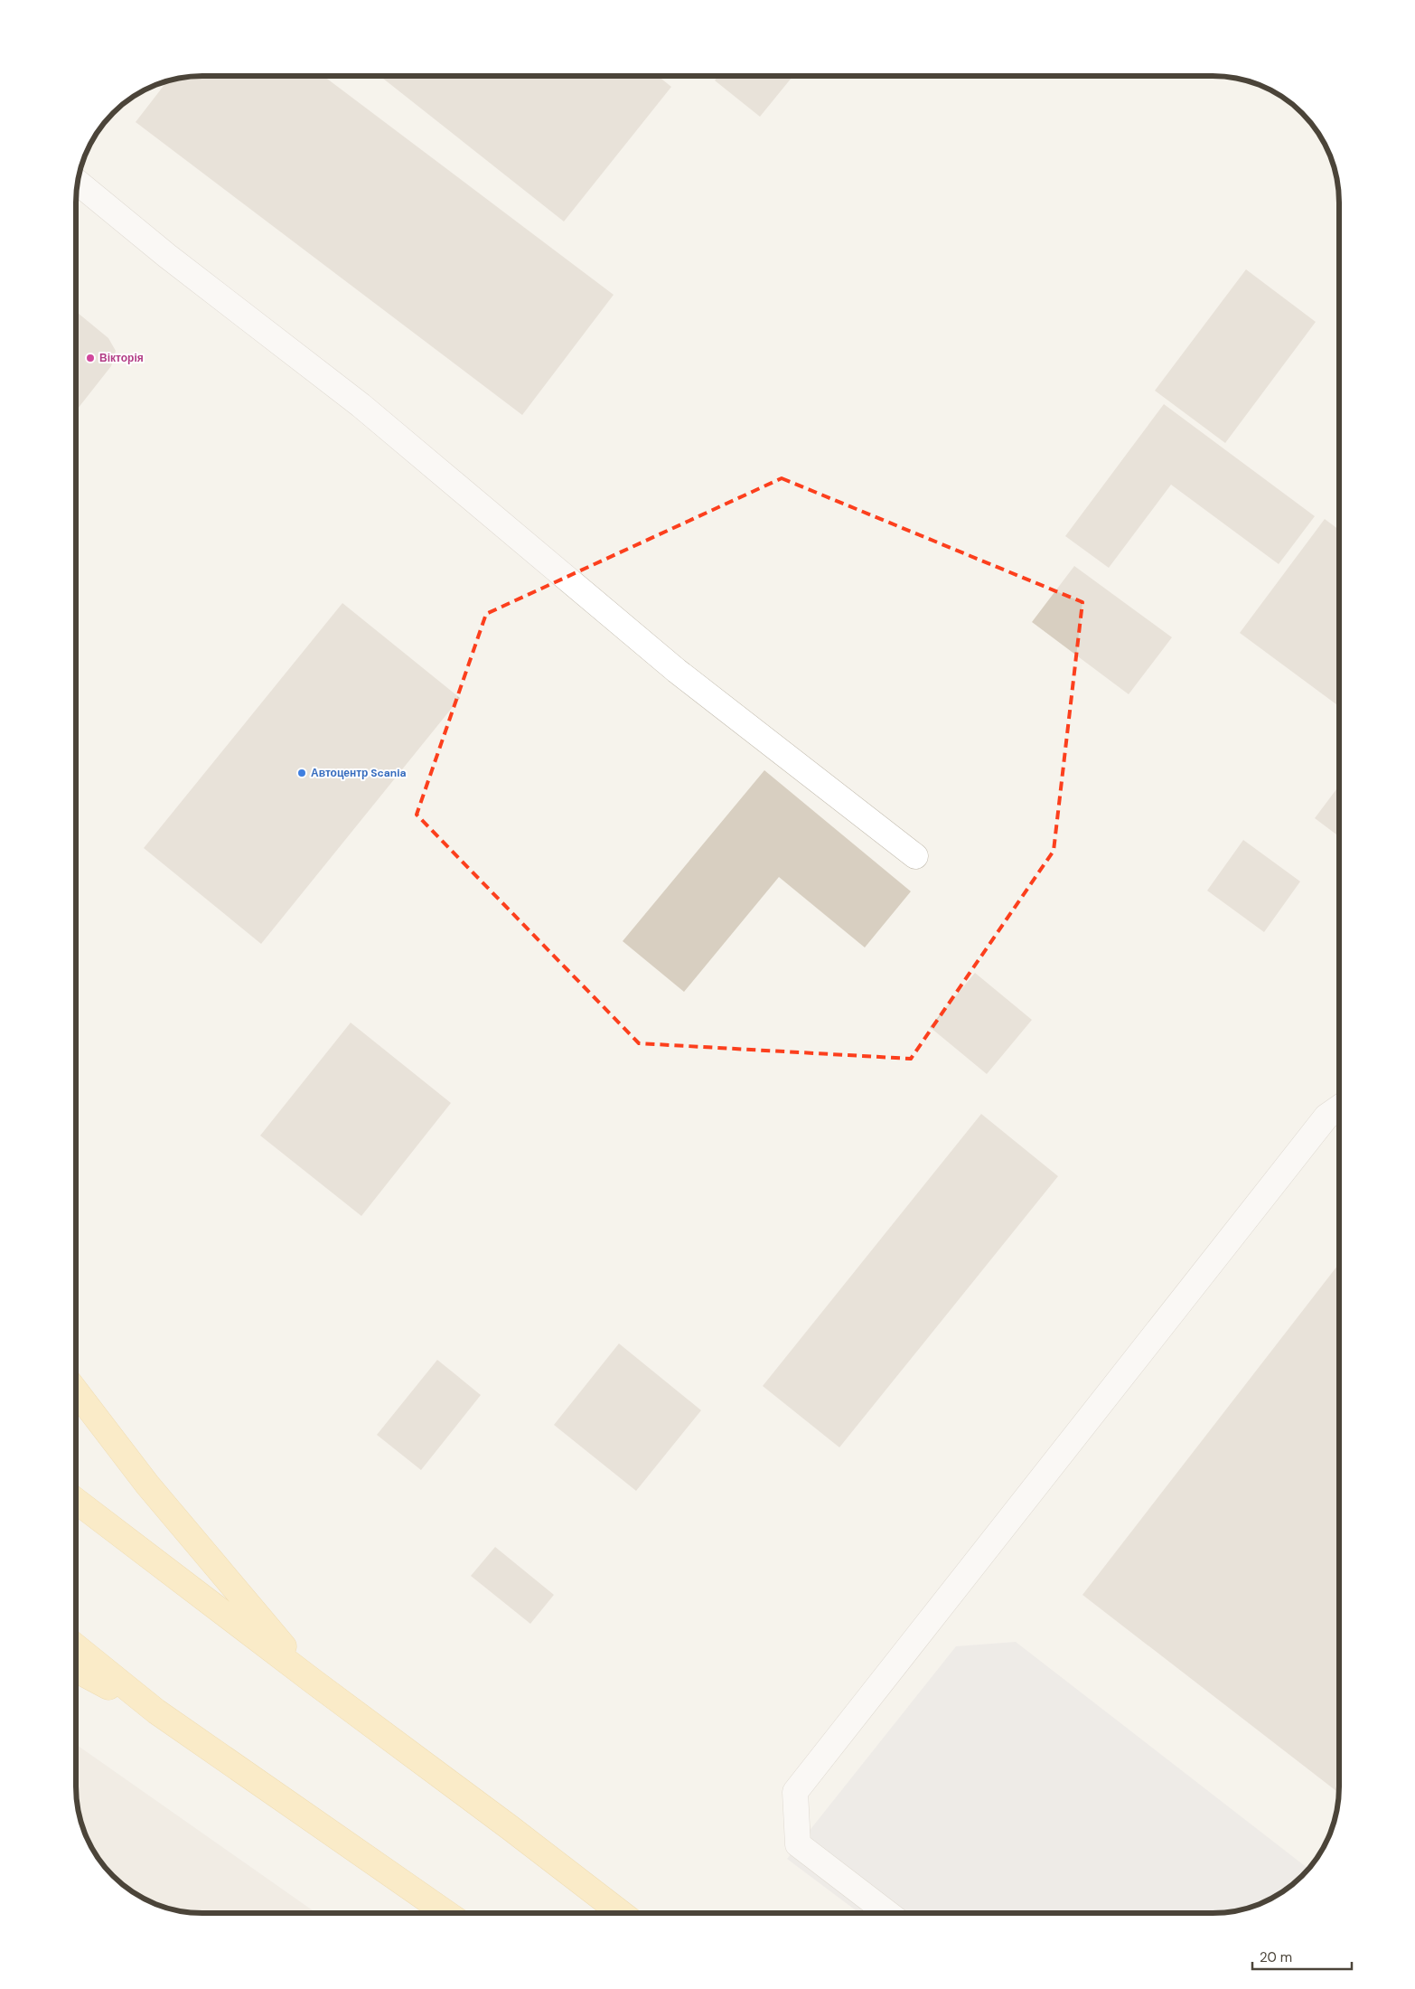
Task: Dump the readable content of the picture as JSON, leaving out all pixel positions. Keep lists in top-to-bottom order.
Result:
{
  "places": ["Вікторія", "Автоцентр Scania"],
  "scale_bar": "20 m"
}
